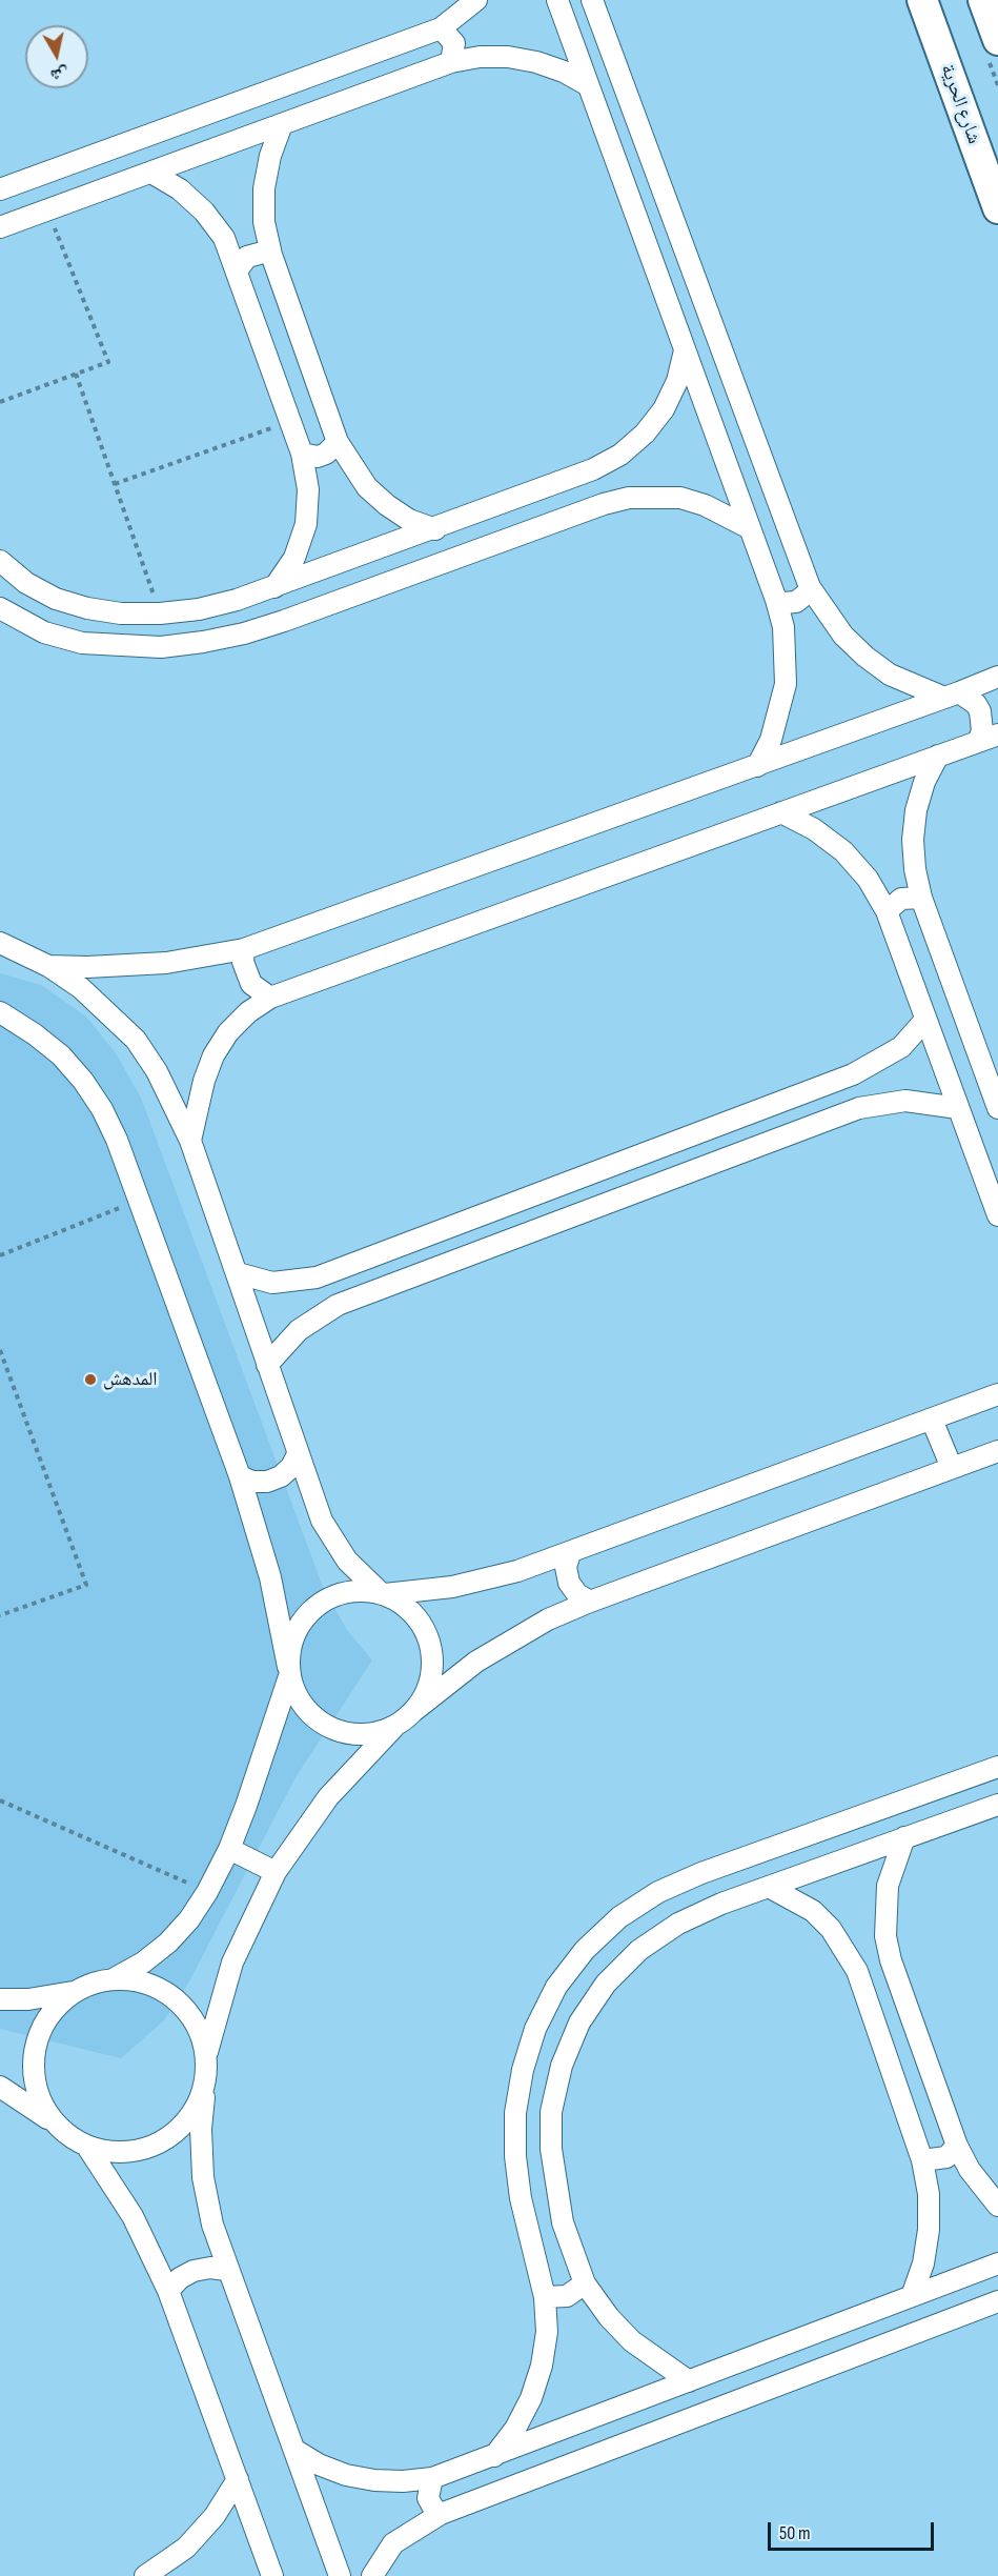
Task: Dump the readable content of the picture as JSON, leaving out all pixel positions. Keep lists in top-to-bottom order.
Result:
{
  "streets": {
    "street": ["شارع الحرية"]
  },
  "places": ["المدهش"],
  "scale_bar": "50 m",
  "north": "bottom"
}
